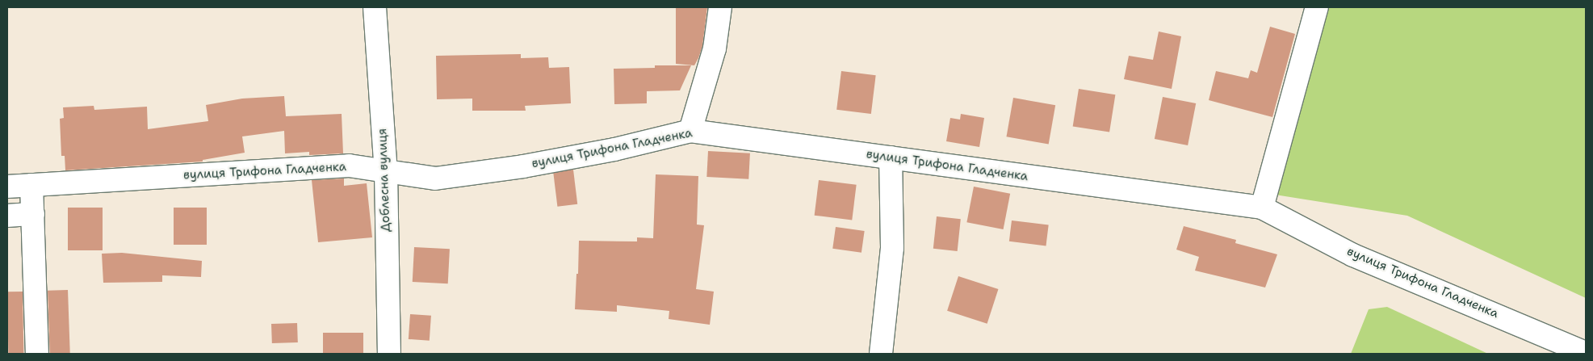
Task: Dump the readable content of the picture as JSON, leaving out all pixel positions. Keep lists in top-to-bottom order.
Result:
{
  "streets": {
    "street": ["вулиця Трифона Гладченка", "Доблесна вулиця"]
  },
  "crossings": [
    ["вулиця Трифона Гладченка", "Доблесна вулиця"]
  ]
}
